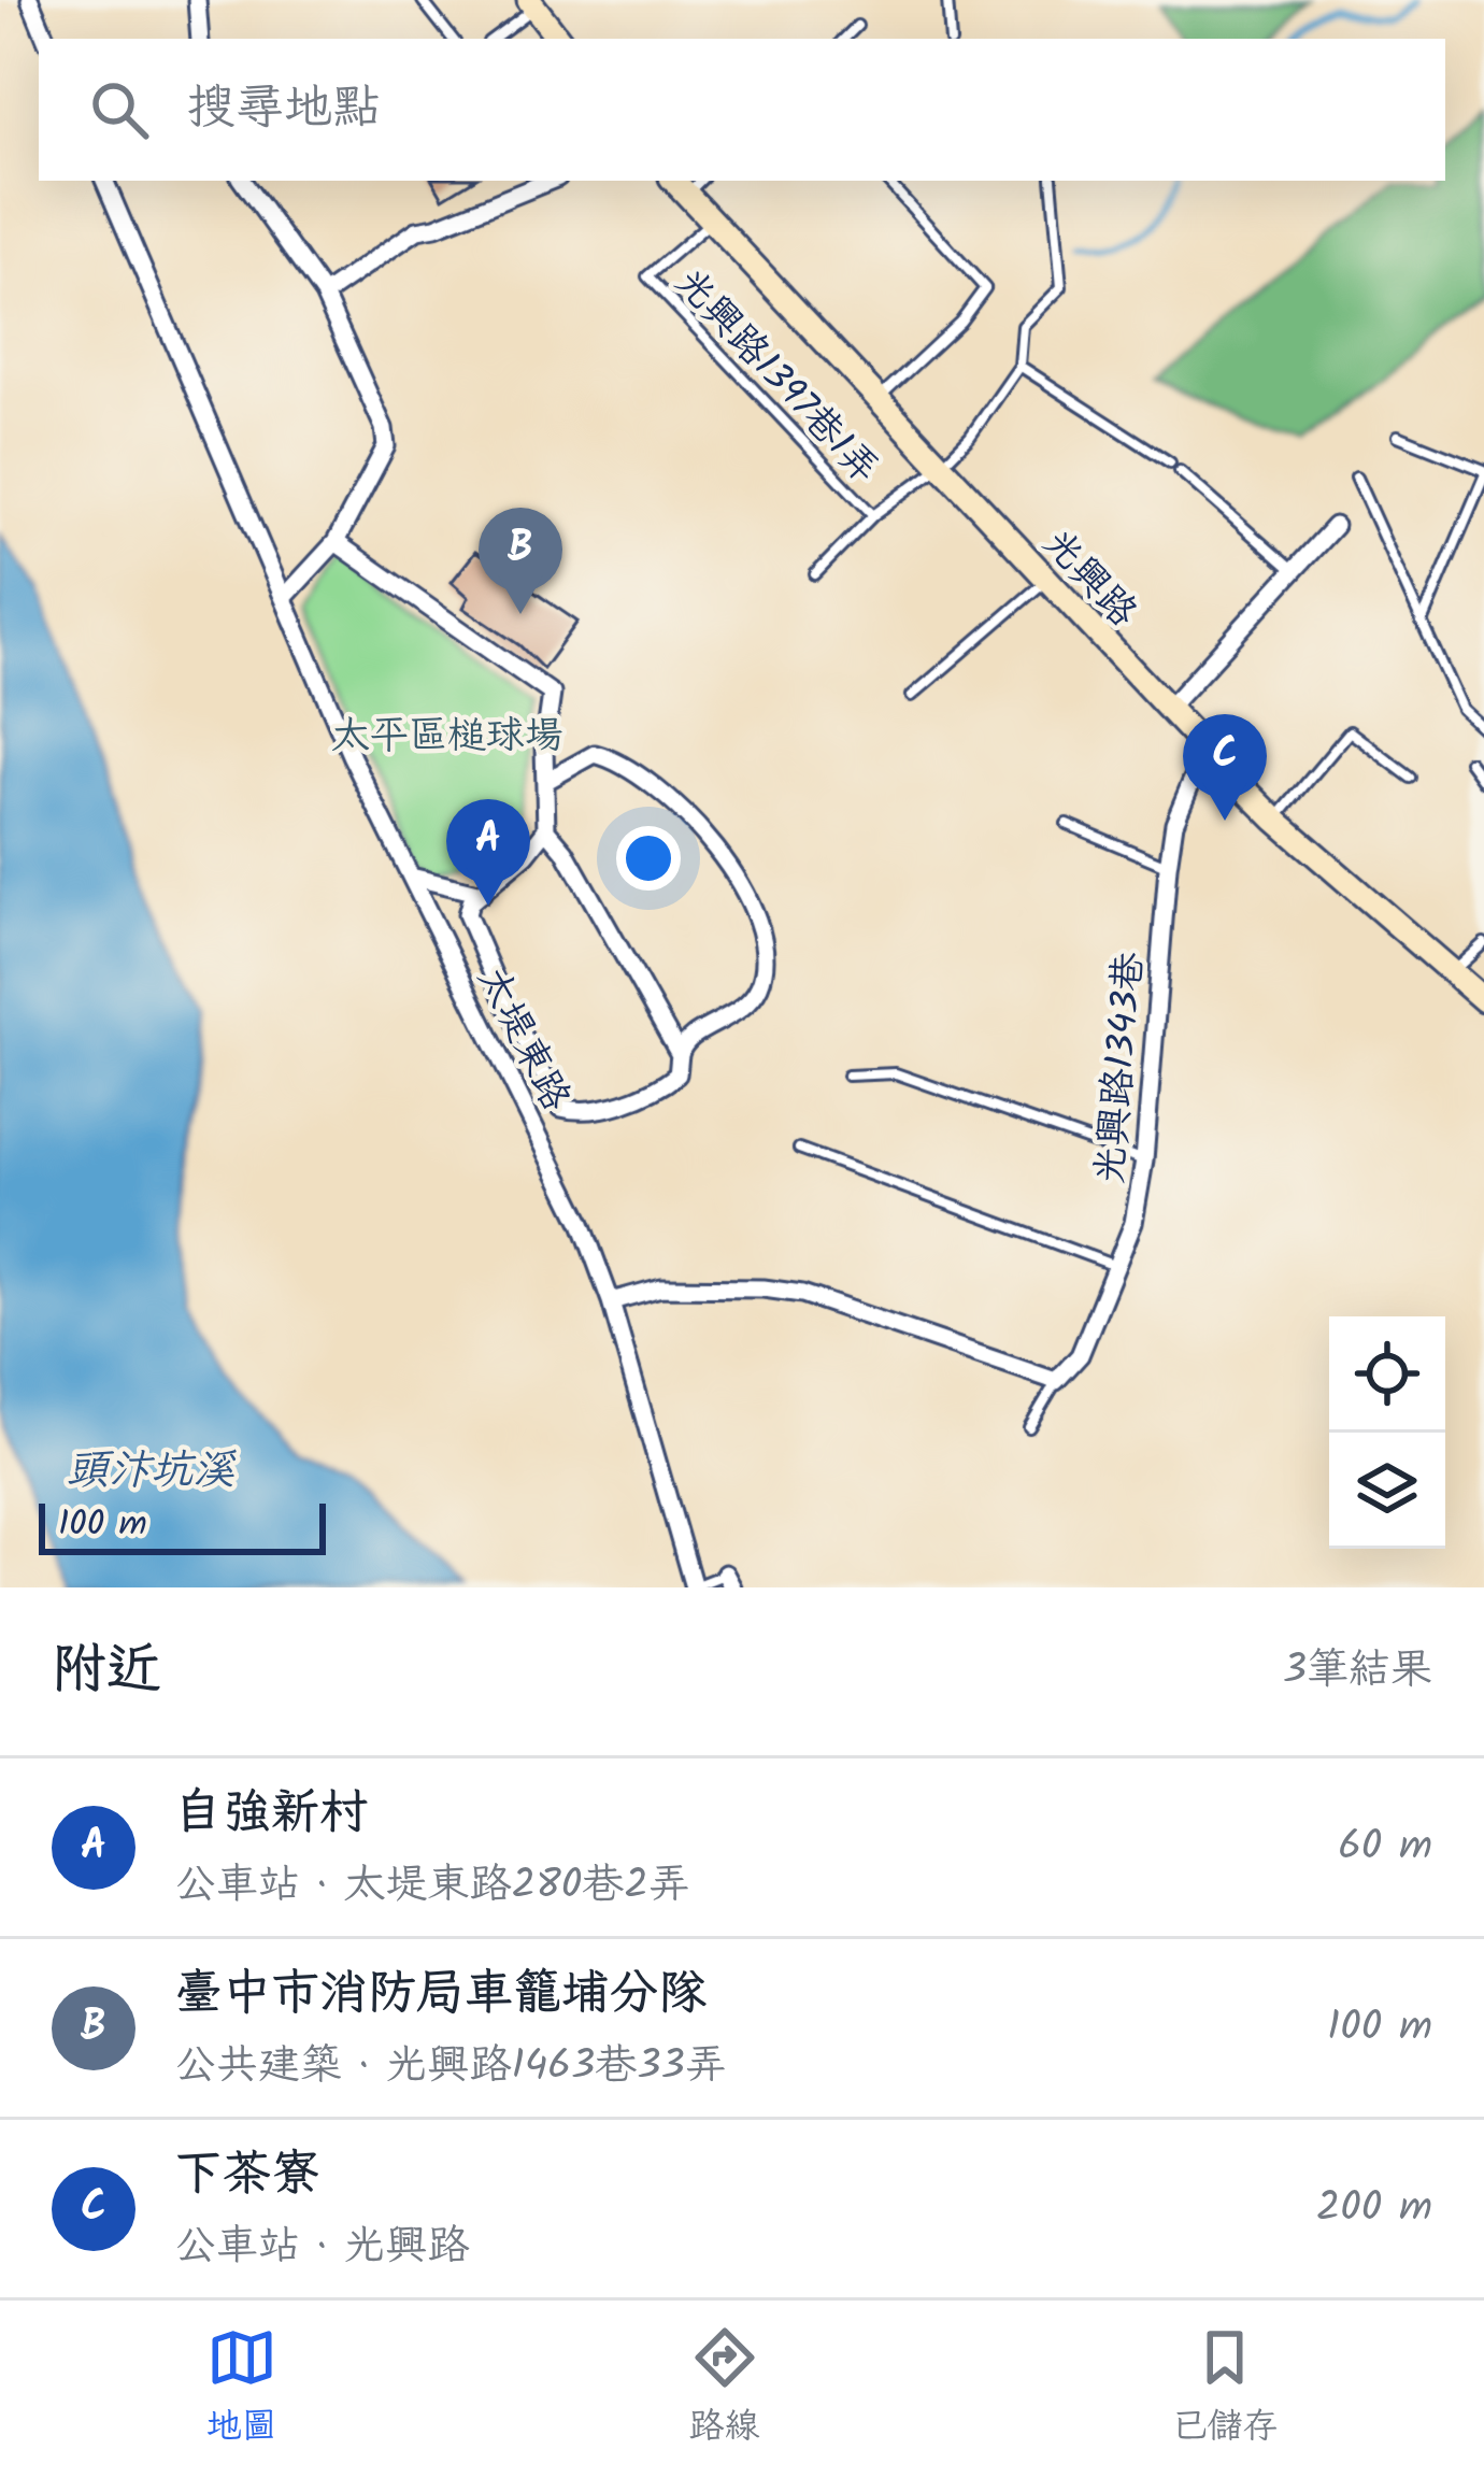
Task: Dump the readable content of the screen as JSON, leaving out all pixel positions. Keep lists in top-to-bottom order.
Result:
{
  "streets": {
    "main road": ["光興路"],
    "street": ["太堤東路", "光興路1343巷"],
    "lane": ["光興路1397巷1弄"]
  },
  "crossings": [
    ["光興路1397巷1弄", "光興路"],
    ["光興路", "光興路1343巷"]
  ],
  "water": ["頭汴坑溪"],
  "parks": ["太平區槌球場"],
  "scale_bar": "100 m",
  "page": {
    "search": "搜尋地點",
    "pins": ["B", "C", "A"],
    "scale": "100 m",
    "heading": ["附近", "3筆結果"],
    "list": [
      {
        "mark": "A",
        "name": "自強新村",
        "note": "公車站 · 太堤東路280巷2弄",
        "value": "60 m"
      },
      {
        "mark": "B",
        "name": "臺中市消防局車籠埔分隊",
        "note": "公共建築 · 光興路1463巷33弄",
        "value": "100 m"
      },
      {
        "mark": "C",
        "name": "下茶寮",
        "note": "公車站 · 光興路",
        "value": "200 m"
      }
    ],
    "nav": ["地圖", "路線", "已儲存"]
  }
}
